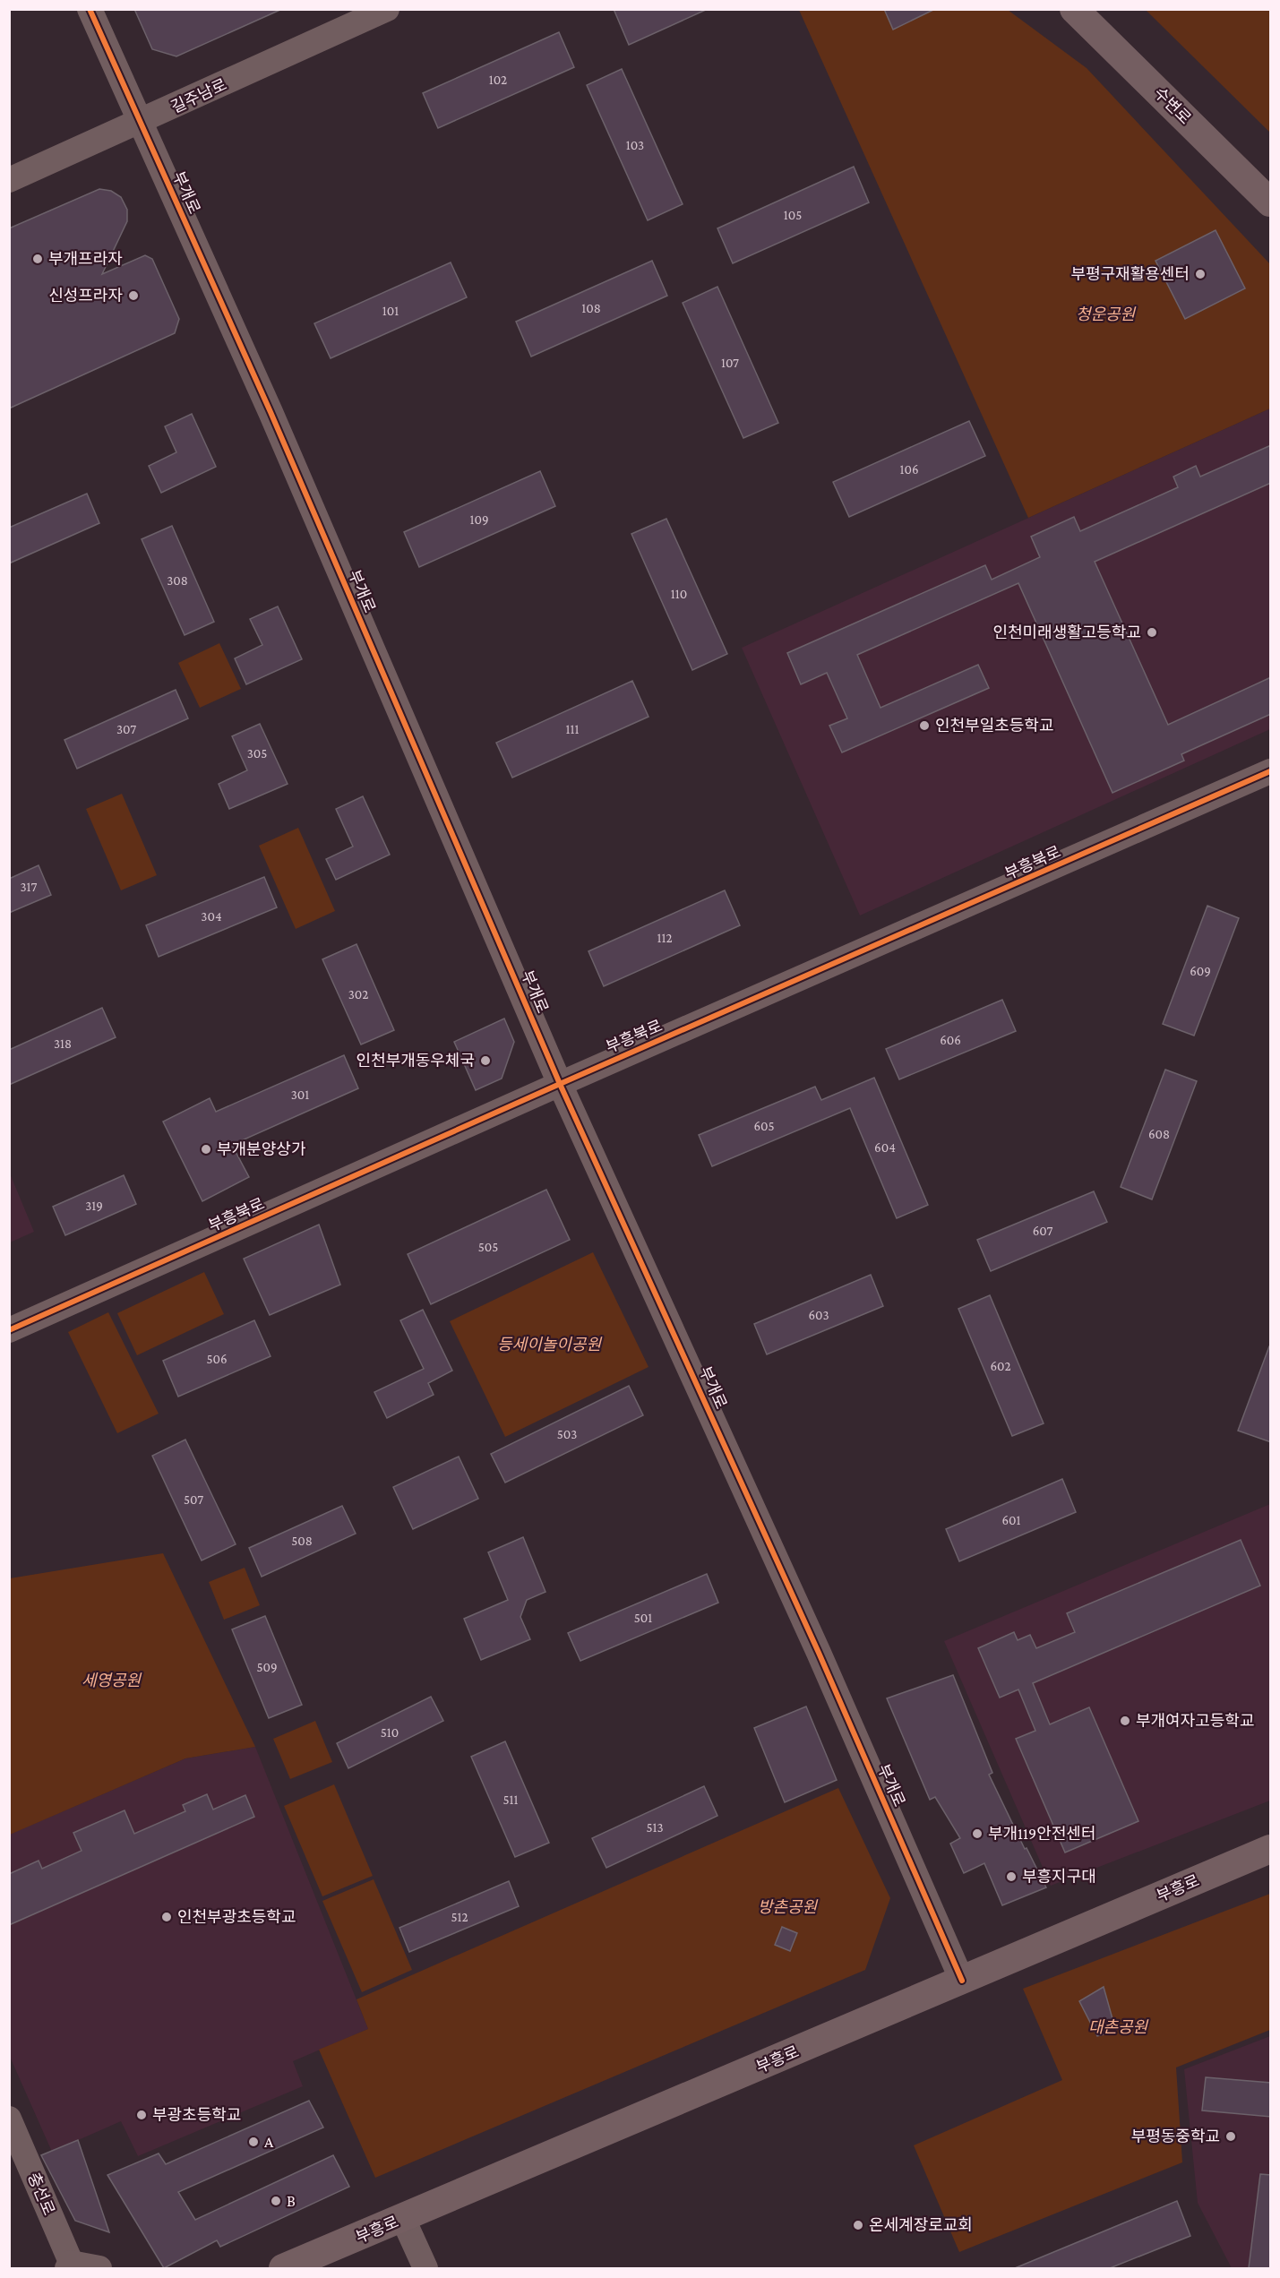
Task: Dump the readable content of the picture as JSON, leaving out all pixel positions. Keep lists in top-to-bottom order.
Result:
{
  "streets": {
    "main road": ["수변로", "부흥로"],
    "street": [
      "길주남로",
      "부개로",
      "부흥북로",
      "충선로"
    ]
  },
  "crossings": [
    ["길주남로", "부개로"],
    ["부개로", "부흥북로"],
    ["부개로", "부흥로"]
  ],
  "parks": [
    "청운공원",
    "등세이놀이공원",
    "세영공원",
    "방촌공원",
    "대촌공원"
  ],
  "places": [
    "부개프라자",
    "부평구재활용센터",
    "신성프라자",
    "인천미래생활고등학교",
    "인천부일초등학교",
    "인천부개동우체국",
    "부개분양상가",
    "부개여자고등학교",
    "부개119안전센터",
    "부흥지구대",
    "인천부광초등학교",
    "부광초등학교",
    "부평동중학교",
    "A",
    "B",
    "온세계장로교회"
  ],
  "house_numbers": [
    "102",
    "103",
    "105",
    "108",
    "101",
    "107",
    "106",
    "109",
    "308",
    "110",
    "307",
    "111",
    "305",
    "317",
    "304",
    "112",
    "609",
    "302",
    "606",
    "318",
    "301",
    "605",
    "608",
    "604",
    "319",
    "607",
    "505",
    "603",
    "506",
    "602",
    "503",
    "507",
    "601",
    "508",
    "501",
    "509",
    "510",
    "511",
    "513",
    "512"
  ]
}
